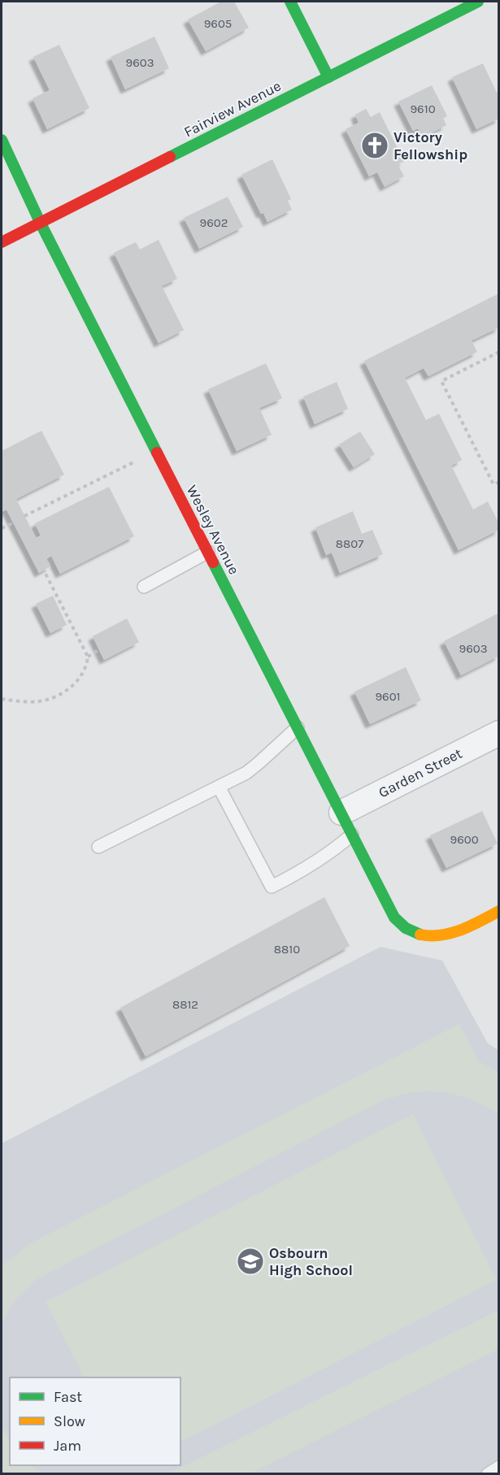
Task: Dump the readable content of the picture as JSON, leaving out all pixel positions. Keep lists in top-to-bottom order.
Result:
{
  "streets": {
    "street": ["Fairview Avenue", "Wesley Avenue", "Garden Street"]
  },
  "crossings": [
    ["Fairview Avenue", "Wesley Avenue"],
    ["Wesley Avenue", "Garden Street"]
  ],
  "places": {
    "church": ["Victory Fellowship"],
    "school or university": ["Osbourn High School"]
  },
  "house_numbers": [
    "9605",
    "9603",
    "9610",
    "9602",
    "8807",
    "9603",
    "9601",
    "9600",
    "8810",
    "8812"
  ],
  "legend": ["Fast", "Slow", "Jam"]
}
